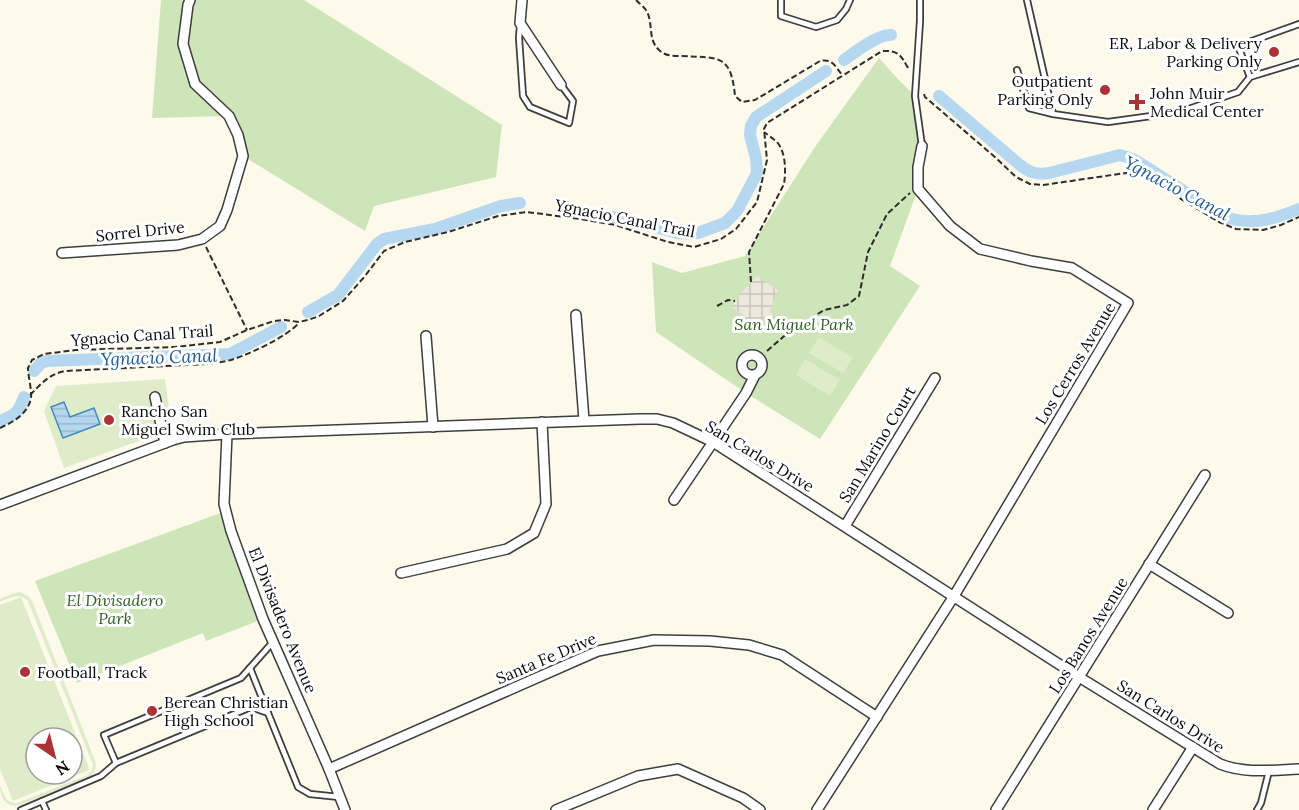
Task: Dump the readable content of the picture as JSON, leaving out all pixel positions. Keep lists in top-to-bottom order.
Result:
{
  "streets": {
    "street": [
      "Sorrel Drive",
      "Los Cerros Avenue",
      "San Marino Court",
      "San Carlos Drive",
      "El Divisadero Avenue",
      "Los Banos Avenue",
      "Santa Fe Drive"
    ],
    "path": ["Ygnacio Canal Trail"]
  },
  "crossings": [
    ["Los Cerros Avenue", "San Carlos Drive"],
    ["Los Cerros Avenue", "Santa Fe Drive"],
    ["San Marino Court", "San Carlos Drive"],
    ["San Carlos Drive", "El Divisadero Avenue"],
    ["San Carlos Drive", "Los Banos Avenue"],
    ["El Divisadero Avenue", "Santa Fe Drive"]
  ],
  "water": ["Ygnacio Canal"],
  "parks": ["San Miguel Park", "El Divisadero Park"],
  "places": {
    "other": [
      "ER, Labor & Delivery Parking Only",
      "Outpatient Parking Only",
      "Rancho San Miguel Swim Club",
      "Football, Track",
      "Berean Christian High School"
    ],
    "health": ["John Muir Medical Center"]
  },
  "north": "bottom right"
}
